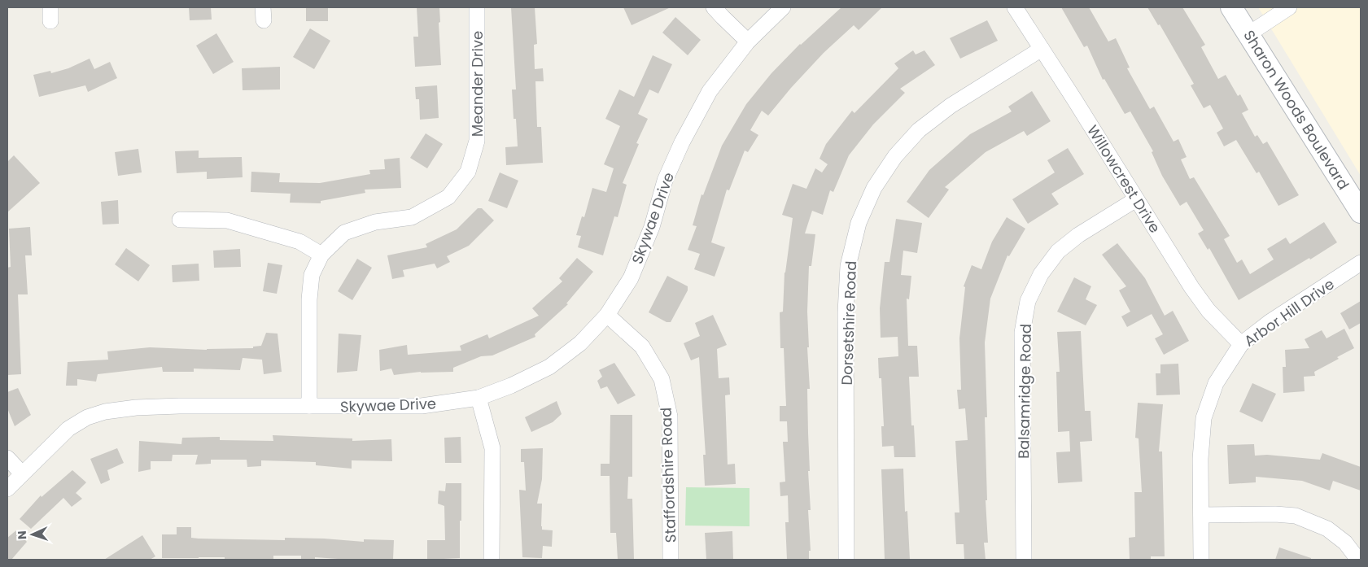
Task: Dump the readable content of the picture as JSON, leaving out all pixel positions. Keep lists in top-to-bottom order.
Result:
{
  "streets": {
    "street": [
      "Meander Drive",
      "Sharon Woods Boulevard",
      "Willowcrest Drive",
      "Skywae Drive",
      "Arbor Hill Drive",
      "Dorsetshire Road",
      "Balsamridge Road",
      "Staffordshire Road"
    ]
  },
  "crossings": [
    ["Meander Drive", "Skywae Drive"],
    ["Willowcrest Drive", "Arbor Hill Drive"],
    ["Willowcrest Drive", "Dorsetshire Road"],
    ["Willowcrest Drive", "Balsamridge Road"],
    ["Skywae Drive", "Staffordshire Road"]
  ],
  "north": "left"
}
